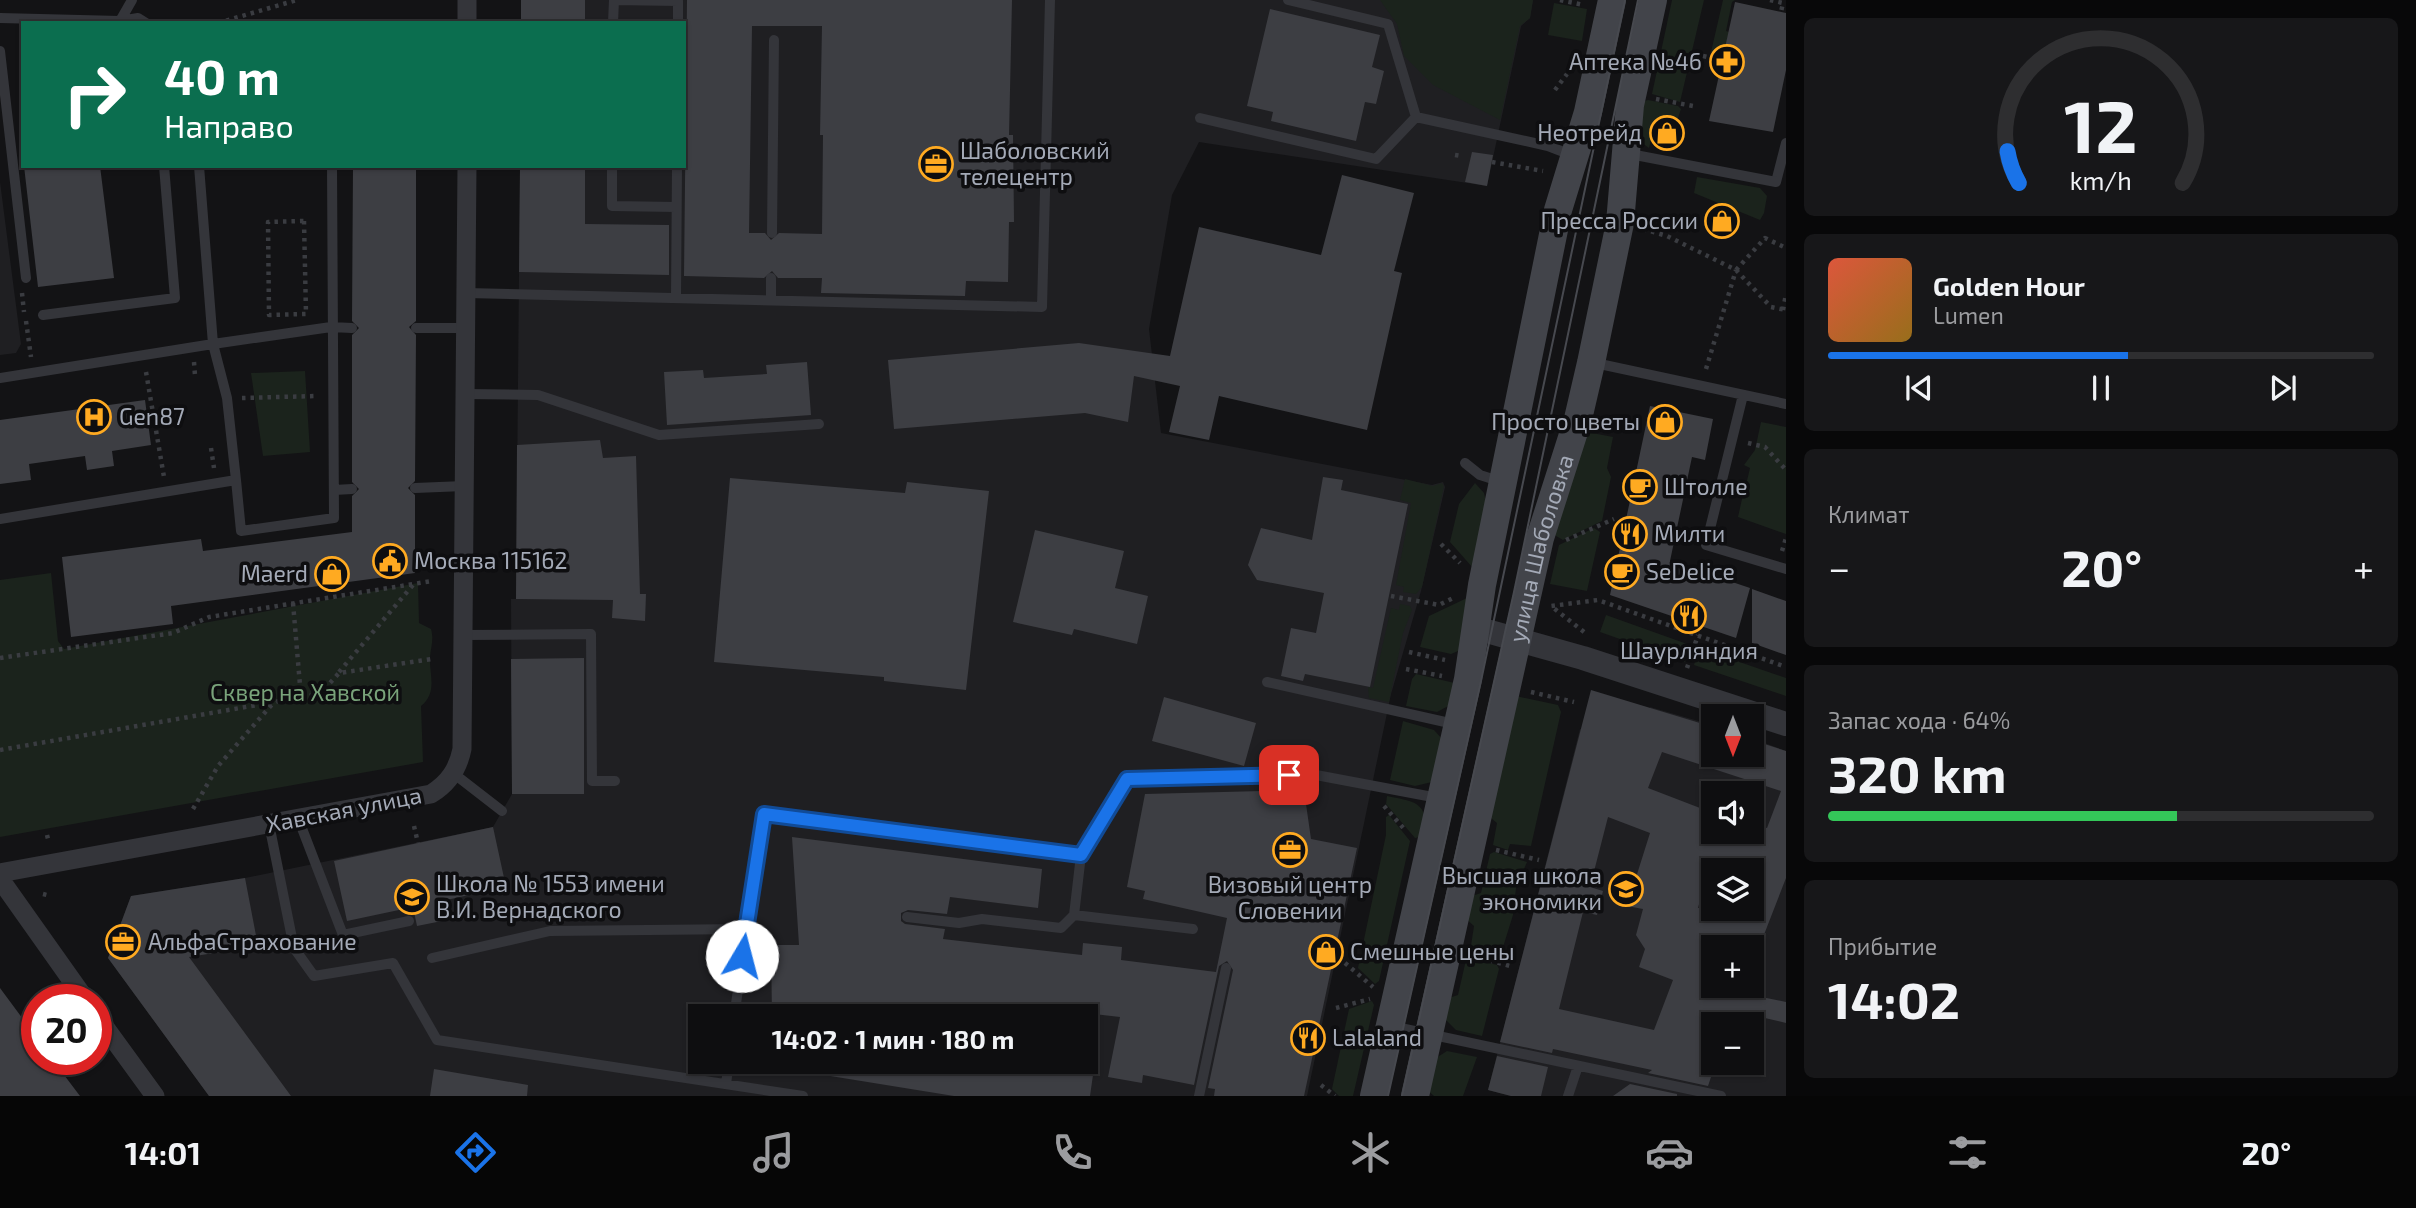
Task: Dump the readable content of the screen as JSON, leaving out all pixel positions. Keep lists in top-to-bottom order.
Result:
{
  "streets": {
    "main road": ["улица Шаболовка"],
    "street": ["Хавская улица"]
  },
  "parks": ["Сквер на Хавской"],
  "places": {
    "pharmacy": ["Аптека №46"],
    "shop": [
      "Неотрейд",
      "Пресса России",
      "Просто цветы",
      "Maerd",
      "Смешные цены"
    ],
    "office": ["Шаболовский телецентр", "Визовый центр Словении", "АльфаСтрахование"],
    "hospital": ["Gen87"],
    "cafe": ["Штолле", "SeDelice"],
    "restaurant": ["Милти", "Шаурляндия", "Lalaland"],
    "public building": ["Москва 115162"],
    "school or university": ["Высшая школа экономики", "Школа № 1553 имени В.И. Вернадского"]
  },
  "north": "bottom",
  "page": {
    "turn": ["40 m", "Направо"],
    "song": ["Golden Hour", "Lumen"],
    "tile": [
      "Климат",
      ["Запас хода · 64%", "320 km"],
      ["Прибытие", "14:02"]
    ],
    "heat": ["−", "20°", "+"],
    "map_buttons": ["+", "−"],
    "limit": "20",
    "trip": "14:02 · 1 мин · 180 m",
    "tabs": ["14:01", "20°"],
    "gauge": ["12", "km/h"]
  }
}
